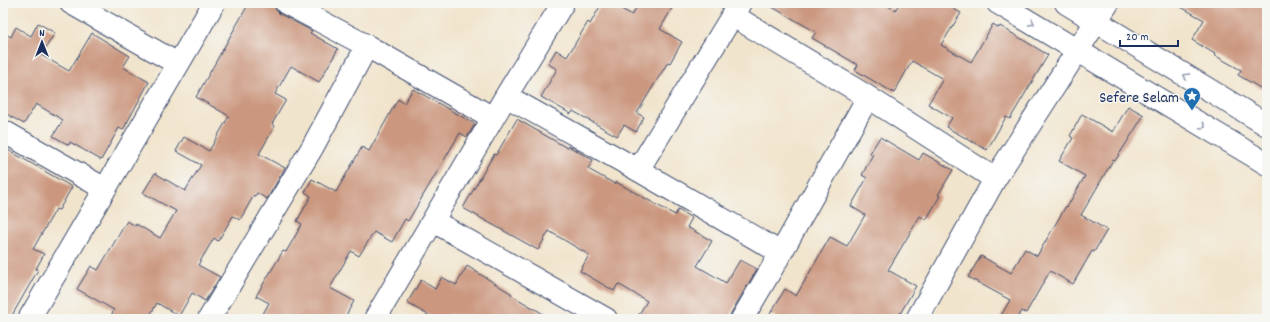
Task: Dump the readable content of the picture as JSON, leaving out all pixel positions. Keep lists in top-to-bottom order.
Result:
{
  "places": {
    "place": ["Sefere Selam"]
  },
  "scale_bar": "20 m",
  "north": "top"
}
